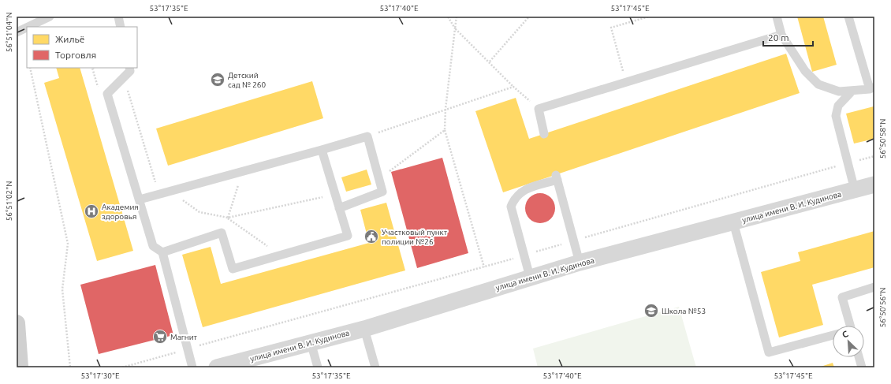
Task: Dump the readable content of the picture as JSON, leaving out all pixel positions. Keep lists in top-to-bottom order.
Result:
{
  "streets": {
    "street": ["улица имени В. И. Кудинова"]
  },
  "places": {
    "school or university": ["Детский сад № 260", "Школа №53"],
    "hospital": ["Академия здоровья"],
    "public building": ["Участковый пункт полиции №26"],
    "supermarket": ["Магнит"]
  },
  "legend": ["Жильё", "Торговля"],
  "scale_bar": "20 m",
  "north": "top left",
  "coordinates": [
    "53°17'35\"E",
    "53°17'40\"E",
    "53°17'45\"E",
    "56°51'04\"N",
    "56°50'58\"N",
    "56°51'02\"N",
    "56°50'56\"N",
    "53°17'30\"E"
  ]
}
